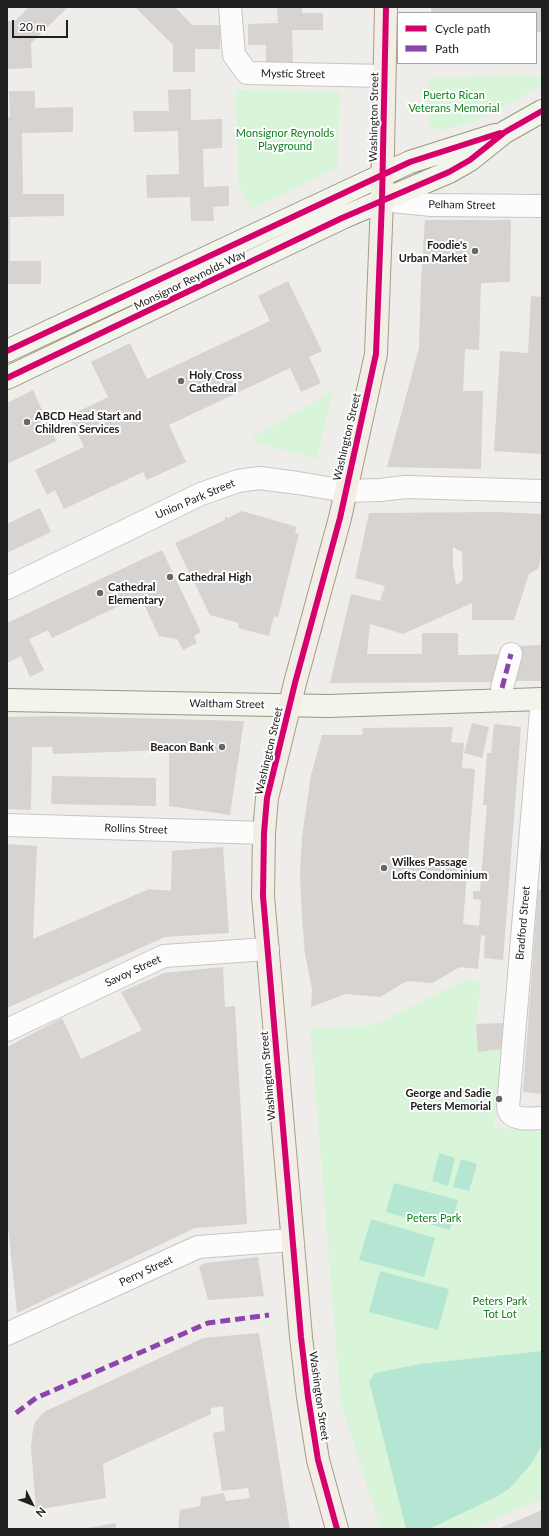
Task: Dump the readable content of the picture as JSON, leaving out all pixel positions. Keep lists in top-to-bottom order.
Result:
{
  "streets": {
    "main road": ["Washington Street", "Monsignor Reynolds Way", "Waltham Street"],
    "street": [
      "Mystic Street",
      "Pelham Street",
      "Union Park Street",
      "Rollins Street",
      "Bradford Street",
      "Savoy Street",
      "Perry Street"
    ]
  },
  "crossings": [
    ["Mystic Street", "Washington Street"],
    ["Washington Street", "Pelham Street"],
    ["Washington Street", "Monsignor Reynolds Way"],
    ["Washington Street", "Union Park Street"],
    ["Washington Street", "Waltham Street"],
    ["Washington Street", "Rollins Street"],
    ["Washington Street", "Savoy Street"],
    ["Washington Street", "Perry Street"],
    ["Pelham Street", "Monsignor Reynolds Way"],
    ["Waltham Street", "Bradford Street"]
  ],
  "parks": [
    "Puerto Rican Veterans Memorial",
    "Monsignor Reynolds Playground",
    "Peters Park",
    "Peters Park Tot Lot"
  ],
  "places": [
    "Foodie's Urban Market",
    "Holy Cross Cathedral",
    "ABCD Head Start and Children Services",
    "Cathedral High",
    "Cathedral Elementary",
    "Beacon Bank",
    "Wilkes Passage Lofts Condominium",
    "George and Sadie Peters Memorial"
  ],
  "legend": ["Cycle path", "Path"],
  "scale_bar": "20 m",
  "north": "bottom right"
}
